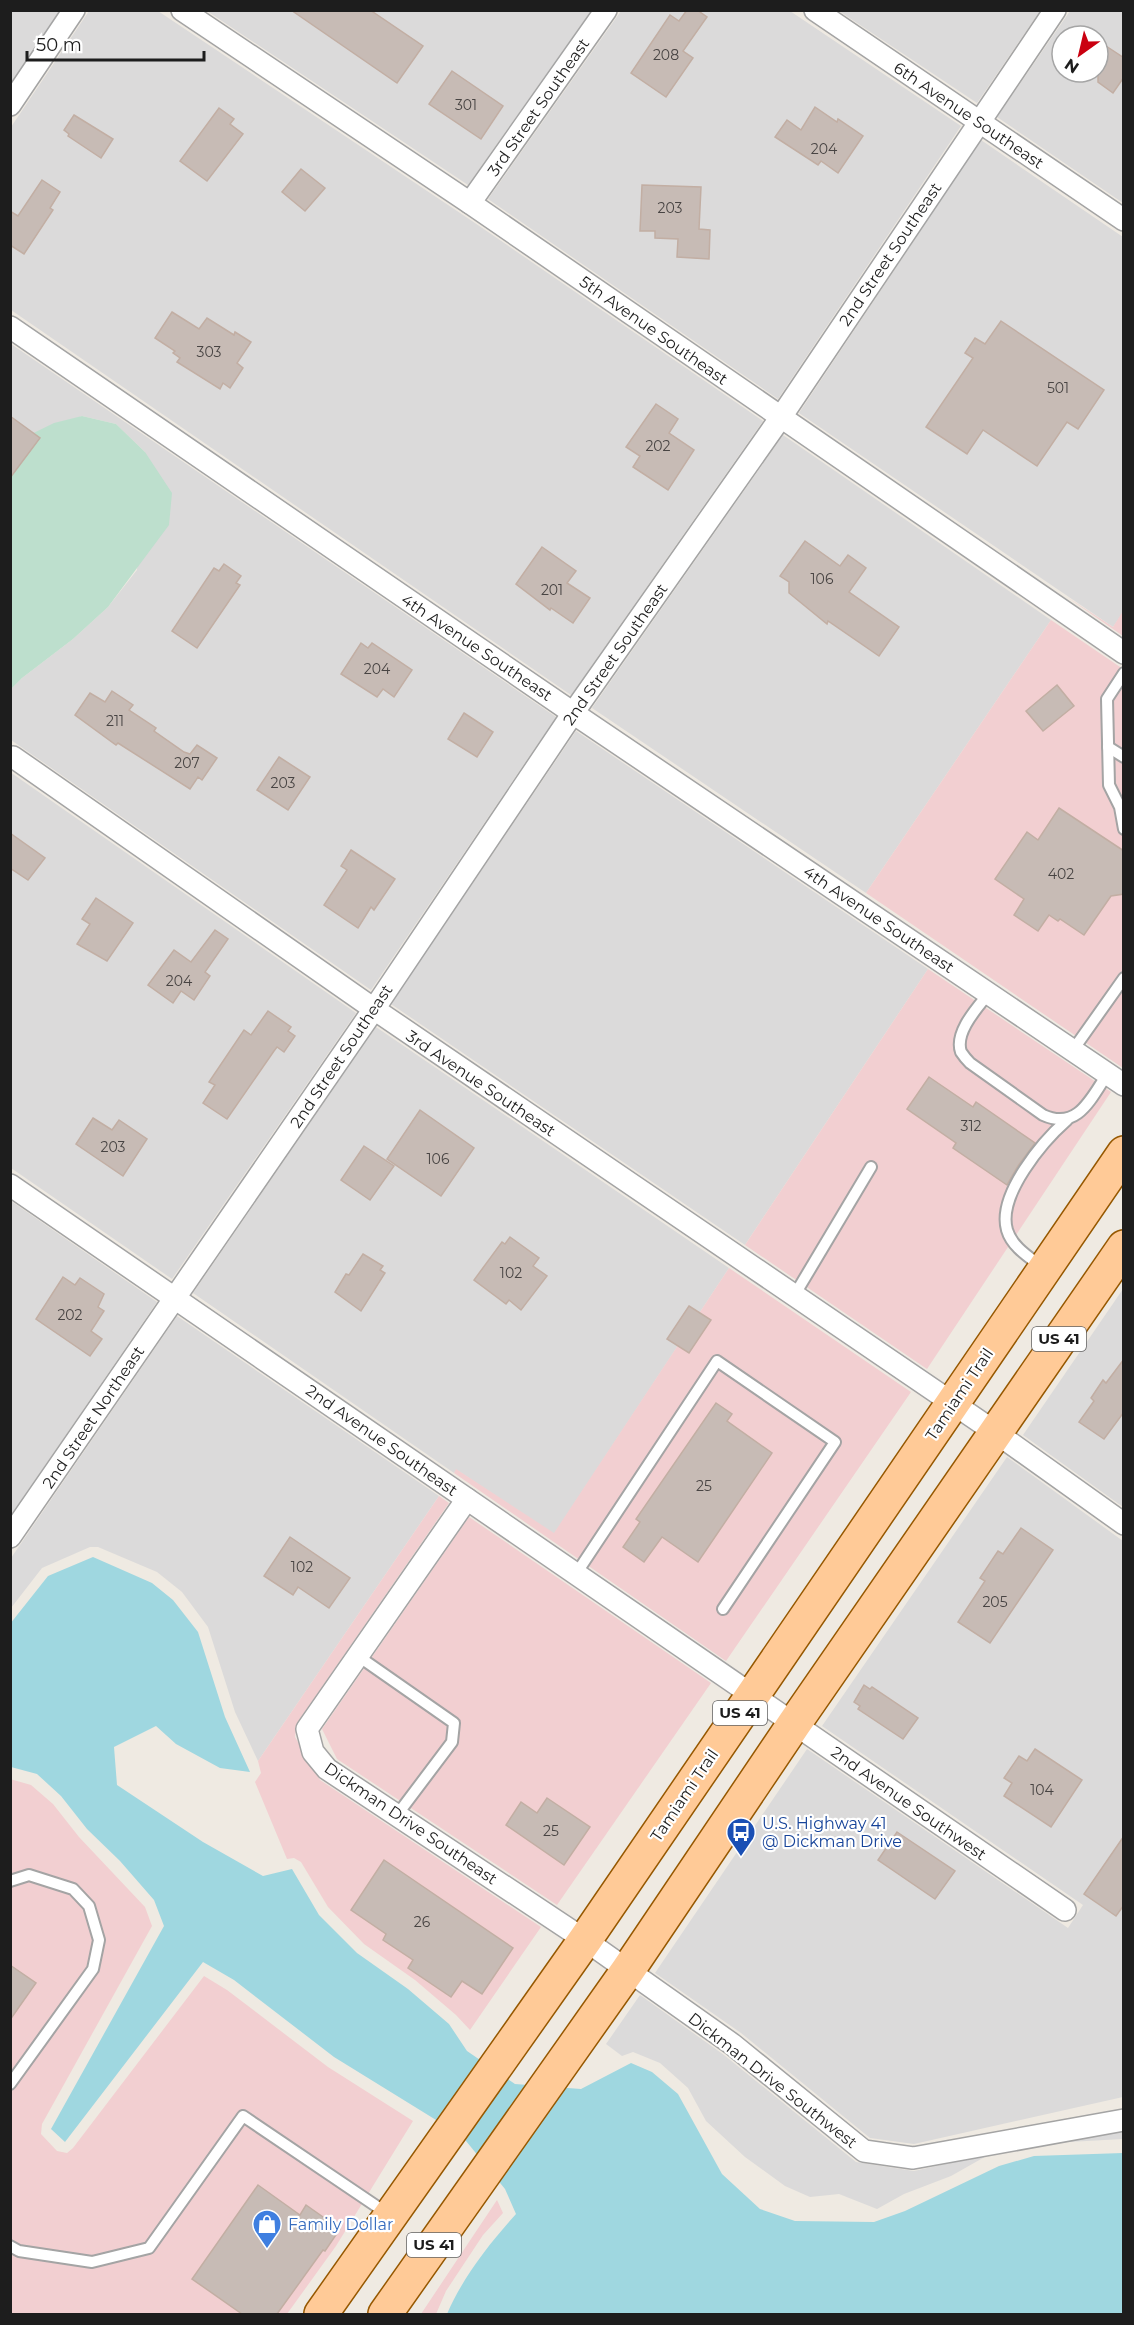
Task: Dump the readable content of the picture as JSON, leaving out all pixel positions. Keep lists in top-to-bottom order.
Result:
{
  "streets": {
    "main road": ["US 41", "Tamiami Trail"],
    "street": [
      "3rd Street Southeast",
      "6th Avenue Southeast",
      "2nd Street Southeast",
      "5th Avenue Southeast",
      "4th Avenue Southeast",
      "3rd Avenue Southeast",
      "2nd Street Northeast",
      "2nd Avenue Southeast",
      "2nd Avenue Southwest",
      "Dickman Drive Southeast",
      "Dickman Drive Southwest"
    ]
  },
  "crossings": [
    ["3rd Street Southeast", "5th Avenue Southeast"],
    ["6th Avenue Southeast", "2nd Street Southeast"],
    ["2nd Street Southeast", "5th Avenue Southeast"],
    ["2nd Street Southeast", "4th Avenue Southeast"],
    ["2nd Street Southeast", "3rd Avenue Southeast"],
    ["2nd Street Southeast", "2nd Street Northeast"],
    ["2nd Street Southeast", "2nd Avenue Southeast"],
    ["3rd Avenue Southeast", "US 41"],
    ["3rd Avenue Southeast", "Tamiami Trail"],
    ["US 41", "2nd Avenue Southwest"],
    ["US 41", "Dickman Drive Southwest"],
    ["Tamiami Trail", "2nd Avenue Southeast"],
    ["Tamiami Trail", "2nd Avenue Southwest"],
    ["Tamiami Trail", "Dickman Drive Southeast"],
    ["Tamiami Trail", "Dickman Drive Southwest"],
    ["2nd Street Northeast", "2nd Avenue Southeast"],
    ["2nd Avenue Southeast", "2nd Avenue Southwest"],
    ["2nd Avenue Southeast", "Dickman Drive Southeast"],
    ["Dickman Drive Southeast", "Dickman Drive Southwest"]
  ],
  "places": {
    "bus stop": ["U.S. Highway 41 @ Dickman Drive"],
    "shop": ["Family Dollar"]
  },
  "house_numbers": [
    "208",
    "301",
    "204",
    "203",
    "303",
    "501",
    "202",
    "106",
    "201",
    "204",
    "211",
    "207",
    "203",
    "402",
    "204",
    "312",
    "203",
    "106",
    "102",
    "202",
    "25",
    "102",
    "205",
    "104",
    "25",
    "26"
  ],
  "scale_bar": "50 m",
  "north": "bottom left"
}
